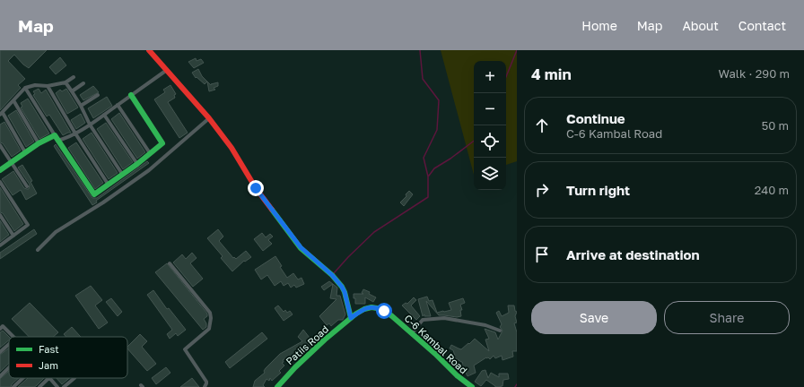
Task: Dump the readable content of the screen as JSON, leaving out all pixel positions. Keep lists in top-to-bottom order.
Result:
{
  "streets": {
    "street": ["C-6 Kambal Road", "Patiis Road"]
  },
  "crossings": [
    ["C-6 Kambal Road", "Patiis Road"]
  ],
  "legend": ["Fast", "Jam"],
  "page": {
    "header": "Map",
    "nav": [
      "Home",
      "Map",
      "About",
      "Contact"
    ],
    "heading": ["4 min", "Walk · 290 m"],
    "map_buttons": ["+", "−"],
    "list": [
      ["Continue", "C-6 Kambal Road", "50 m"],
      ["Turn right", "240 m"],
      "Arrive at destination"
    ],
    "buttons": ["Save", "Share"]
  }
}
